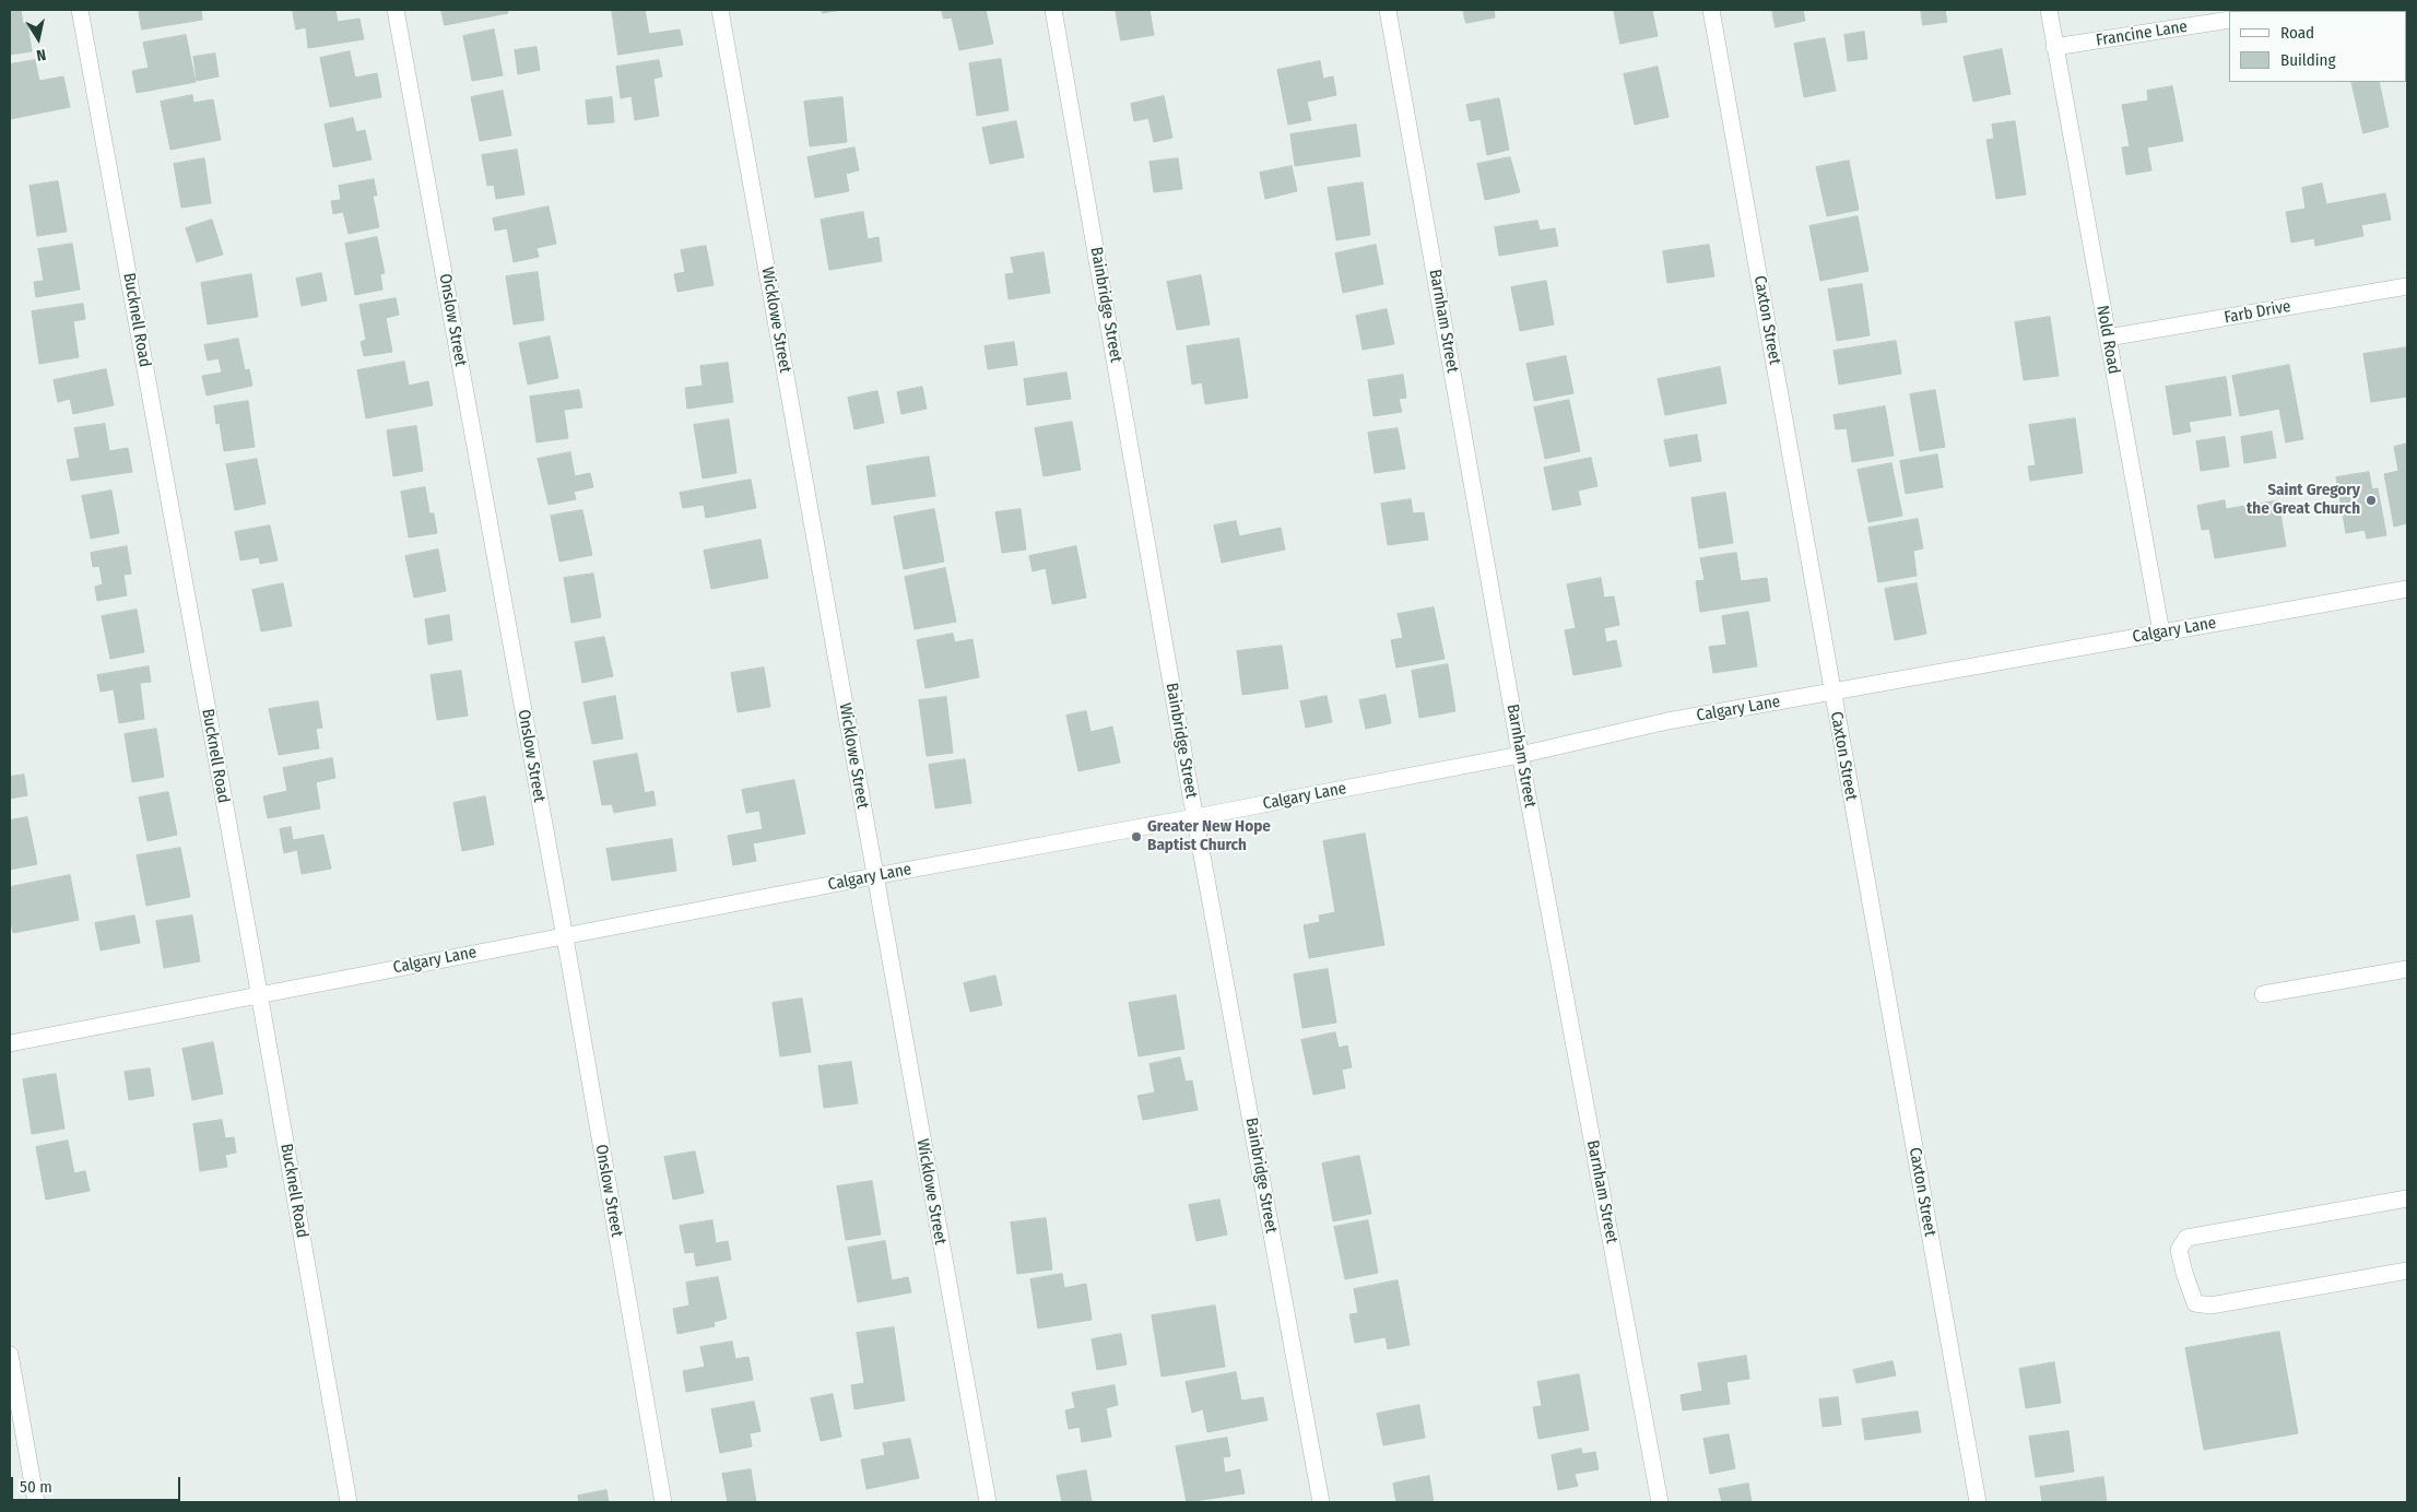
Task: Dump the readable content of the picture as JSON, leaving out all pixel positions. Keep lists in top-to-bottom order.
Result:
{
  "streets": {
    "street": [
      "Francine Lane",
      "Bainbridge Street",
      "Farb Drive",
      "Bucknell Road",
      "Onslow Street",
      "Wicklowe Street",
      "Caxton Street",
      "Barnham Street",
      "Nold Road",
      "Calgary Lane"
    ]
  },
  "crossings": [
    ["Francine Lane", "Nold Road"],
    ["Bainbridge Street", "Calgary Lane"],
    ["Farb Drive", "Nold Road"],
    ["Bucknell Road", "Calgary Lane"],
    ["Onslow Street", "Calgary Lane"],
    ["Wicklowe Street", "Calgary Lane"],
    ["Caxton Street", "Calgary Lane"],
    ["Barnham Street", "Calgary Lane"],
    ["Nold Road", "Calgary Lane"]
  ],
  "places": ["Saint Gregory the Great Church", "Greater New Hope Baptist Church"],
  "legend": ["Road", "Building"],
  "scale_bar": "50 m",
  "north": "bottom"
}
